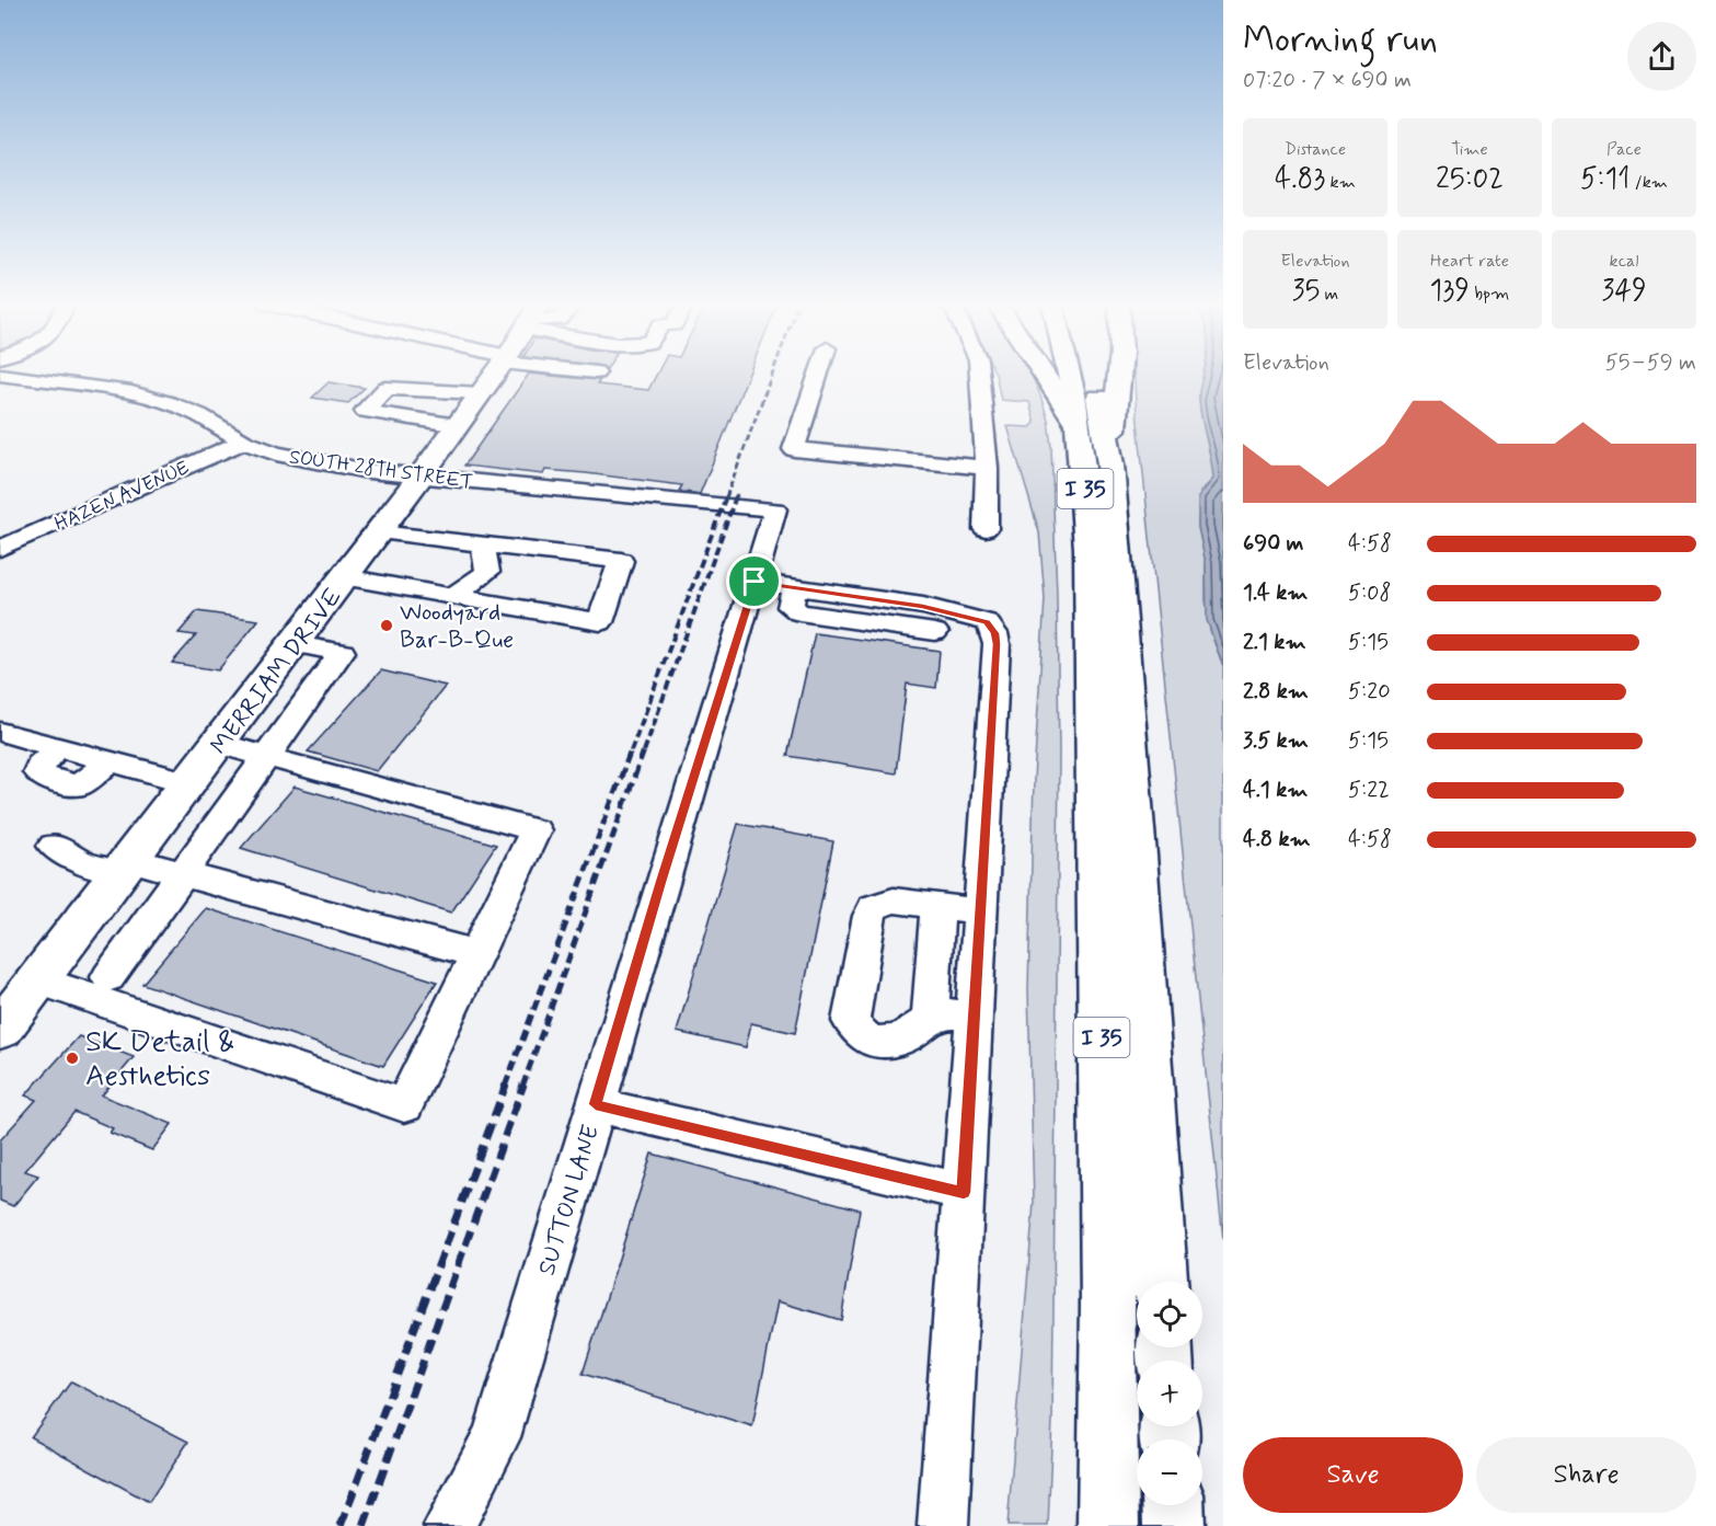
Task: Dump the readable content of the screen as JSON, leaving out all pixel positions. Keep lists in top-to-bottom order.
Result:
{
  "streets": {
    "main road": ["I 35", "MERRIAM DRIVE"],
    "street": ["SOUTH 28TH STREET", "HAZEN AVENUE", "SUTTON LANE"]
  },
  "crossings": [
    ["SOUTH 28TH STREET", "HAZEN AVENUE"],
    ["SOUTH 28TH STREET", "MERRIAM DRIVE"],
    ["SOUTH 28TH STREET", "SUTTON LANE"]
  ],
  "places": ["Woodyard Bar-B-Que", "SK Detail & Aesthetics"],
  "page": {
    "heading": ["Morning run", "07:20 · 7 × 690 m"],
    "stats": [
      ["Distance", "4.83 km"],
      ["Time", "25:02"],
      ["Pace", "5:11 /km"],
      ["Elevation", "35 m"],
      ["Heart rate", "139 bpm"],
      ["kcal", "349"]
    ],
    "chart": ["Elevation", "55–59 m"],
    "list": [
      {
        "name": "690 m",
        "note": "4:58"
      },
      {
        "name": "1.4 km",
        "note": "5:08"
      },
      {
        "name": "2.1 km",
        "note": "5:15"
      },
      {
        "name": "2.8 km",
        "note": "5:20"
      },
      {
        "name": "3.5 km",
        "note": "5:15"
      },
      {
        "name": "4.1 km",
        "note": "5:22"
      },
      {
        "name": "4.8 km",
        "note": "4:58"
      }
    ],
    "map_buttons": ["+", "−"],
    "buttons": ["Save", "Share"]
  }
}
